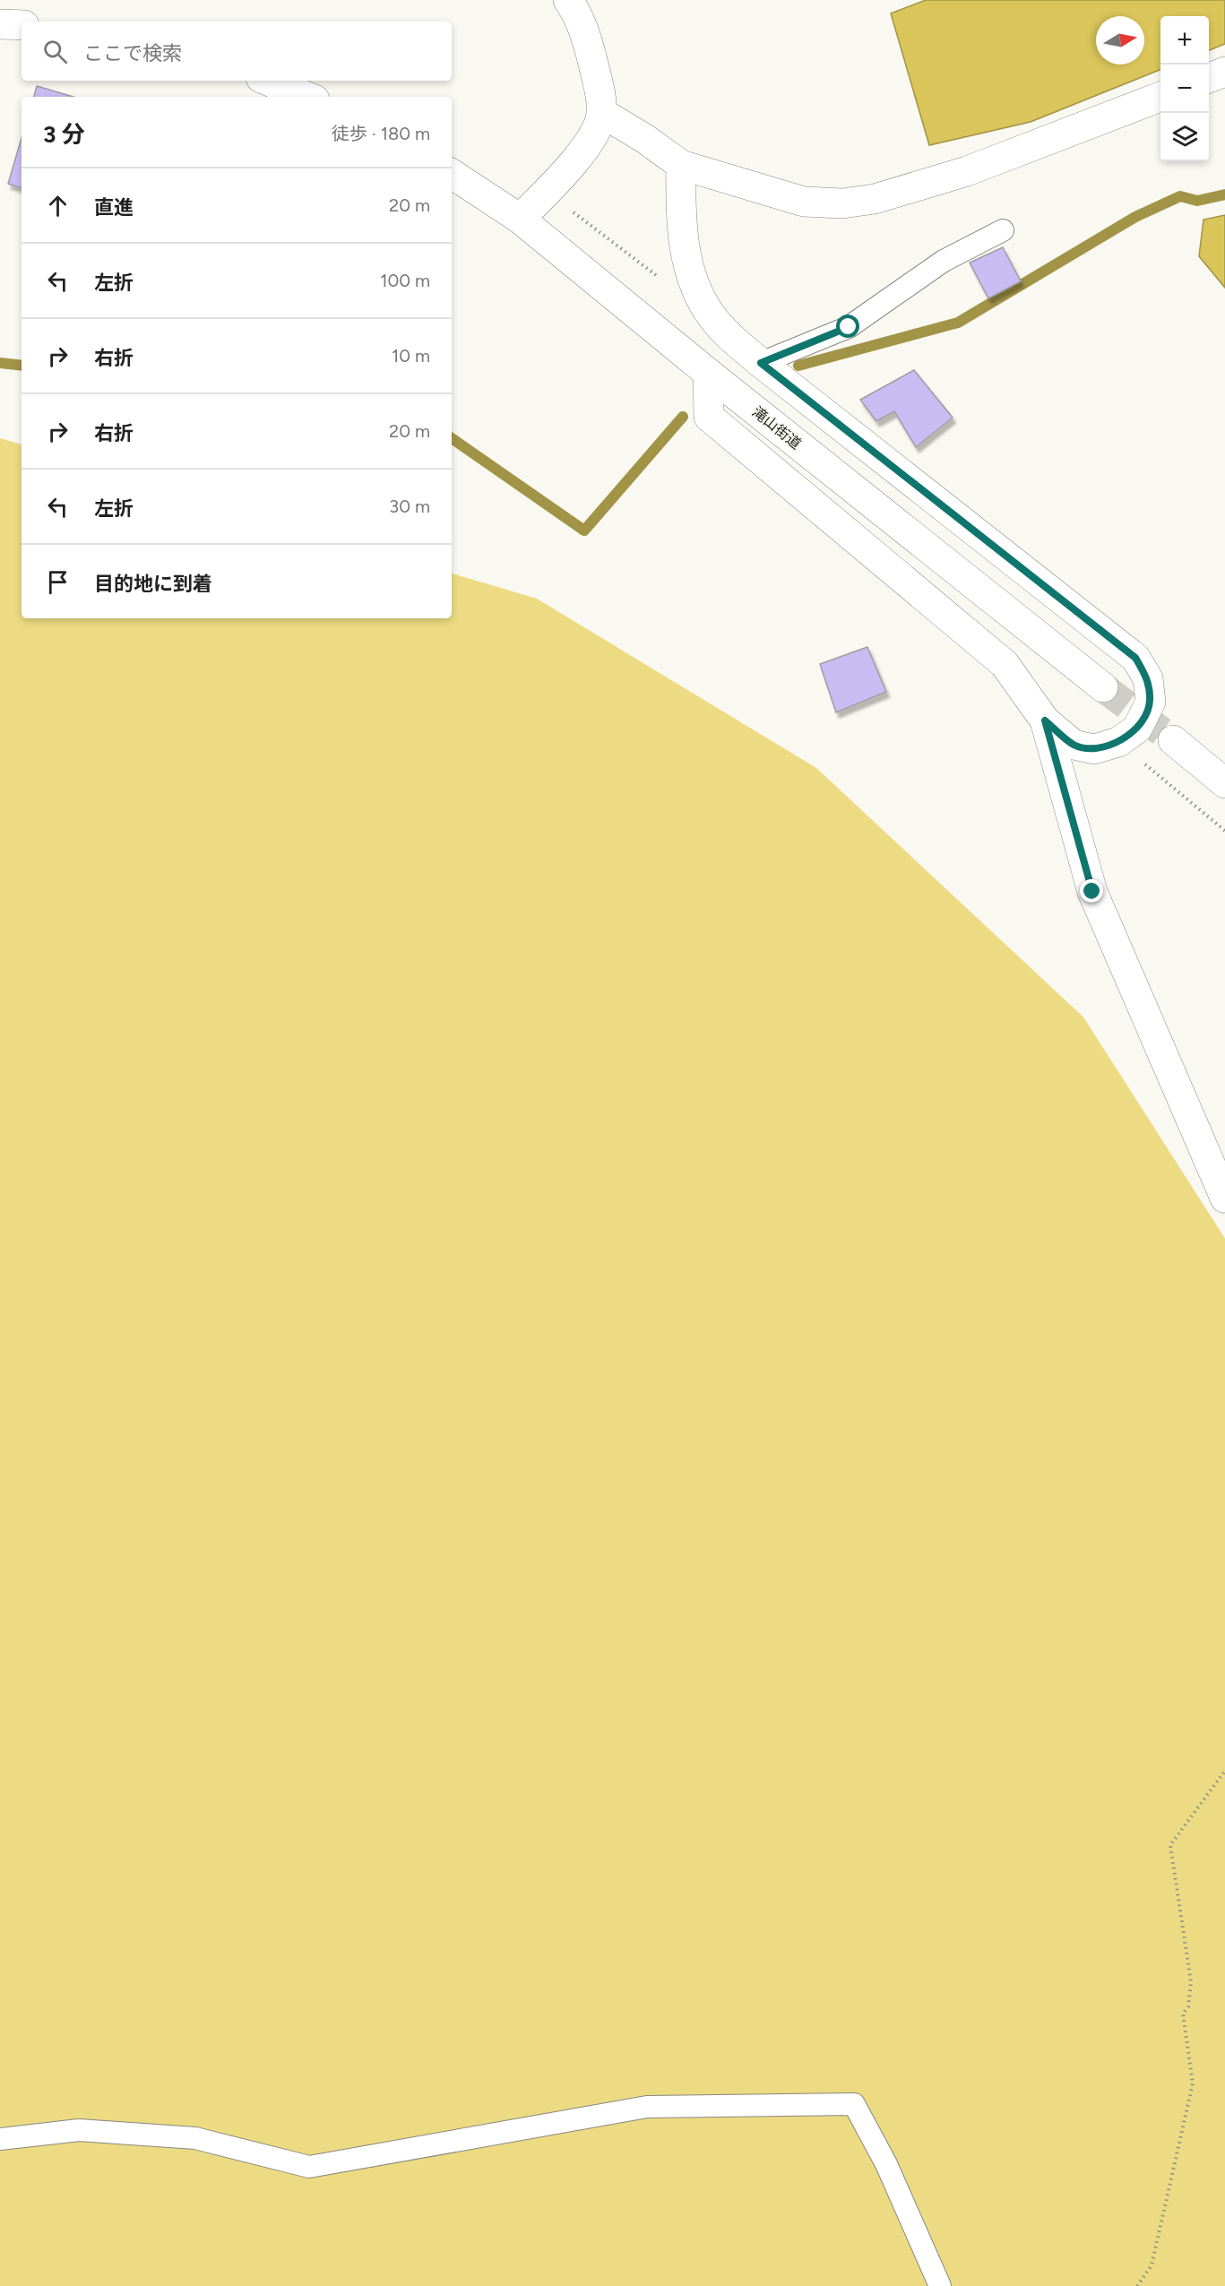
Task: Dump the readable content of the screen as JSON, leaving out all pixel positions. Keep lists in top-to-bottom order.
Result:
{
  "streets": {
    "main road": ["滝山街道"]
  },
  "north": "right",
  "page": {
    "map_buttons": ["+", "−"],
    "search": "ここで検索",
    "heading": ["3 分", "徒歩 · 180 m"],
    "list": [
      ["直進", "20 m"],
      ["左折", "100 m"],
      ["右折", "10 m"],
      ["右折", "20 m"],
      ["左折", "30 m"],
      "目的地に到着"
    ]
  }
}
